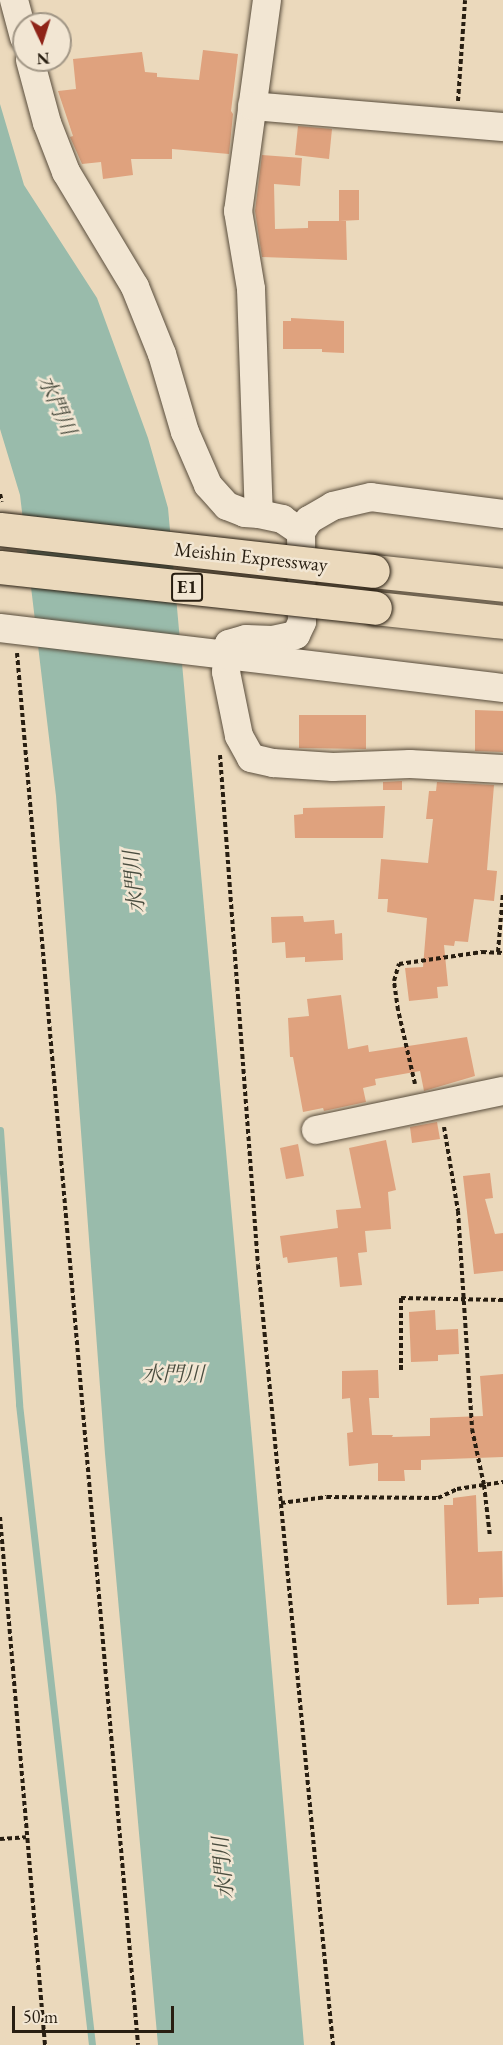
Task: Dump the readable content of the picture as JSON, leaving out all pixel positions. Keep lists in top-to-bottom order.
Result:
{
  "streets": {
    "highway": ["Meishin Expressway", "E1"]
  },
  "water": ["水門川"],
  "scale_bar": "50 m",
  "north": "bottom"
}
